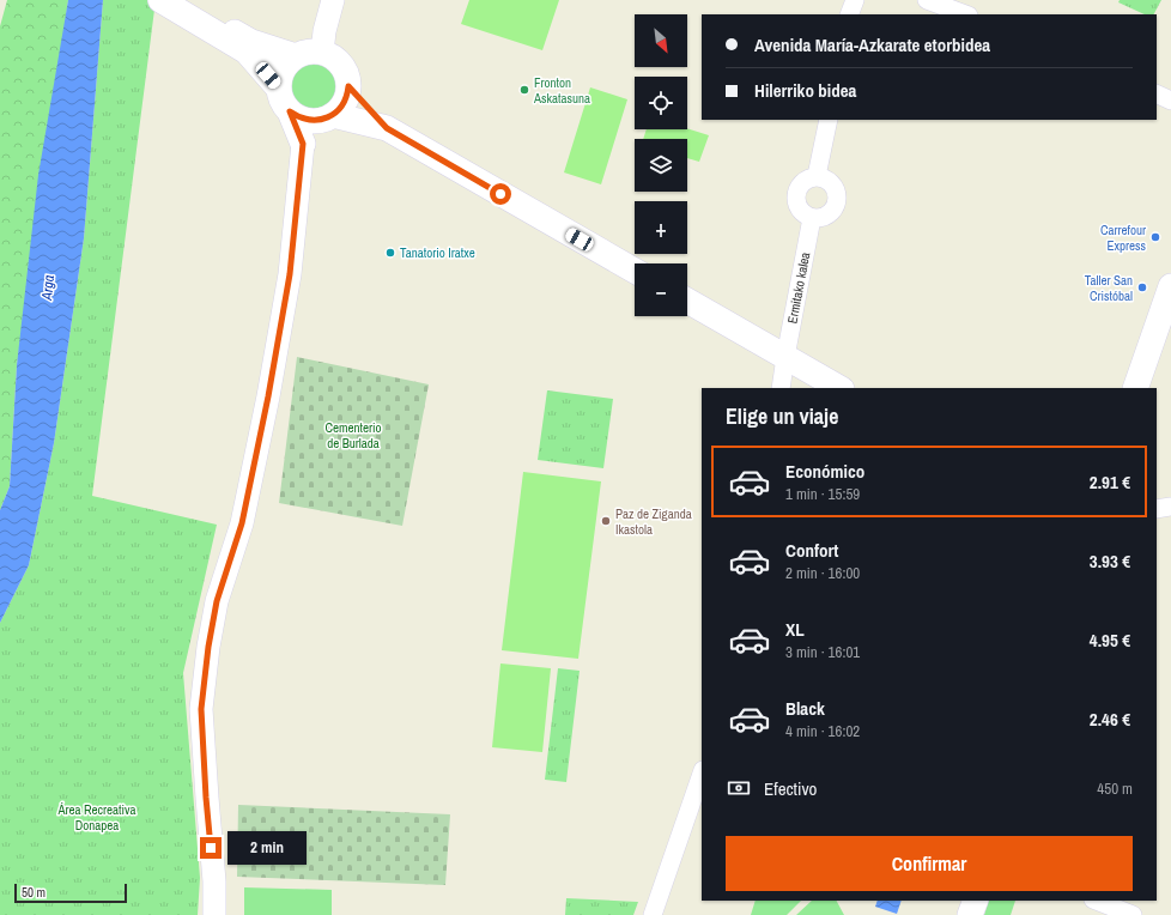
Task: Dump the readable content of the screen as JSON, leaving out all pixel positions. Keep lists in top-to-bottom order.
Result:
{
  "streets": {
    "street": ["Ermitako kalea"]
  },
  "water": ["Arga"],
  "parks": ["Cementerio de Burlada", "Área Recreativa Donapea"],
  "places": [
    "Fronton Askatasuna",
    "Carrefour Express",
    "Tanatorio Iratxe",
    "Taller San Cristóbal",
    "Paz de Ziganda Ikastola"
  ],
  "scale_bar": "50 m",
  "north": "bottom right",
  "page": {
    "map_buttons": ["+", "−"],
    "banner": ["Avenida María-Azkarate etorbidea", "Hilerriko bidea"],
    "heading": "Elige un viaje",
    "list": [
      {
        "name": "Económico",
        "note": "1 min · 15:59",
        "value": "2.91 €"
      },
      {
        "name": "Confort",
        "note": "2 min · 16:00",
        "value": "3.93 €"
      },
      {
        "name": "XL",
        "note": "3 min · 16:01",
        "value": "4.95 €"
      },
      {
        "name": "Black",
        "note": "4 min · 16:02",
        "value": "2.46 €"
      }
    ],
    "pay": ["Efectivo", "450 m"],
    "buttons": "Confirmar",
    "bubble": "2 min",
    "scale": "50 m"
  }
}
